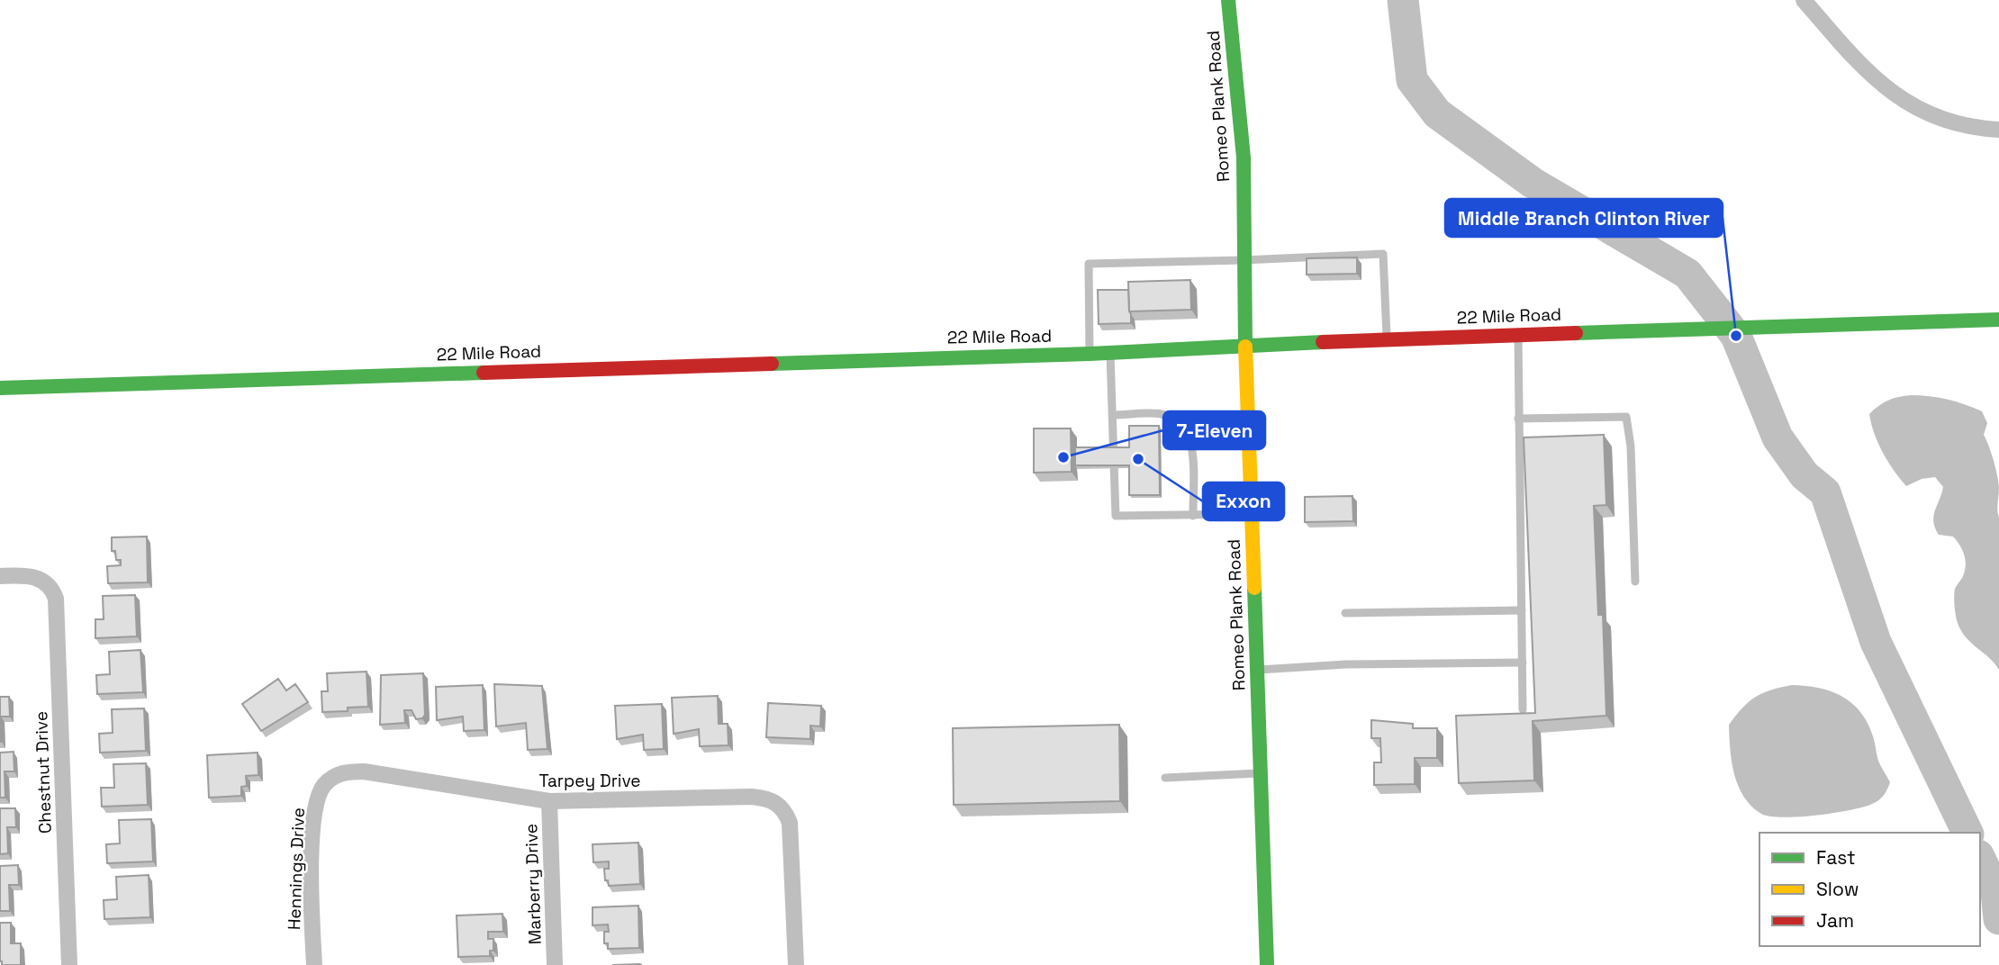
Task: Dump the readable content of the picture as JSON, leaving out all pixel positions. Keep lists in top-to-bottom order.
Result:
{
  "streets": {
    "street": [
      "Romeo Plank Road",
      "22 Mile Road",
      "Chestnut Drive",
      "Tarpey Drive",
      "Hennings Drive",
      "Marberry Drive"
    ]
  },
  "crossings": [
    ["Romeo Plank Road", "22 Mile Road"],
    ["Tarpey Drive", "Hennings Drive"],
    ["Tarpey Drive", "Marberry Drive"]
  ],
  "places": ["Middle Branch Clinton River", "7-Eleven", "Exxon"],
  "legend": ["Fast", "Slow", "Jam"]
}
